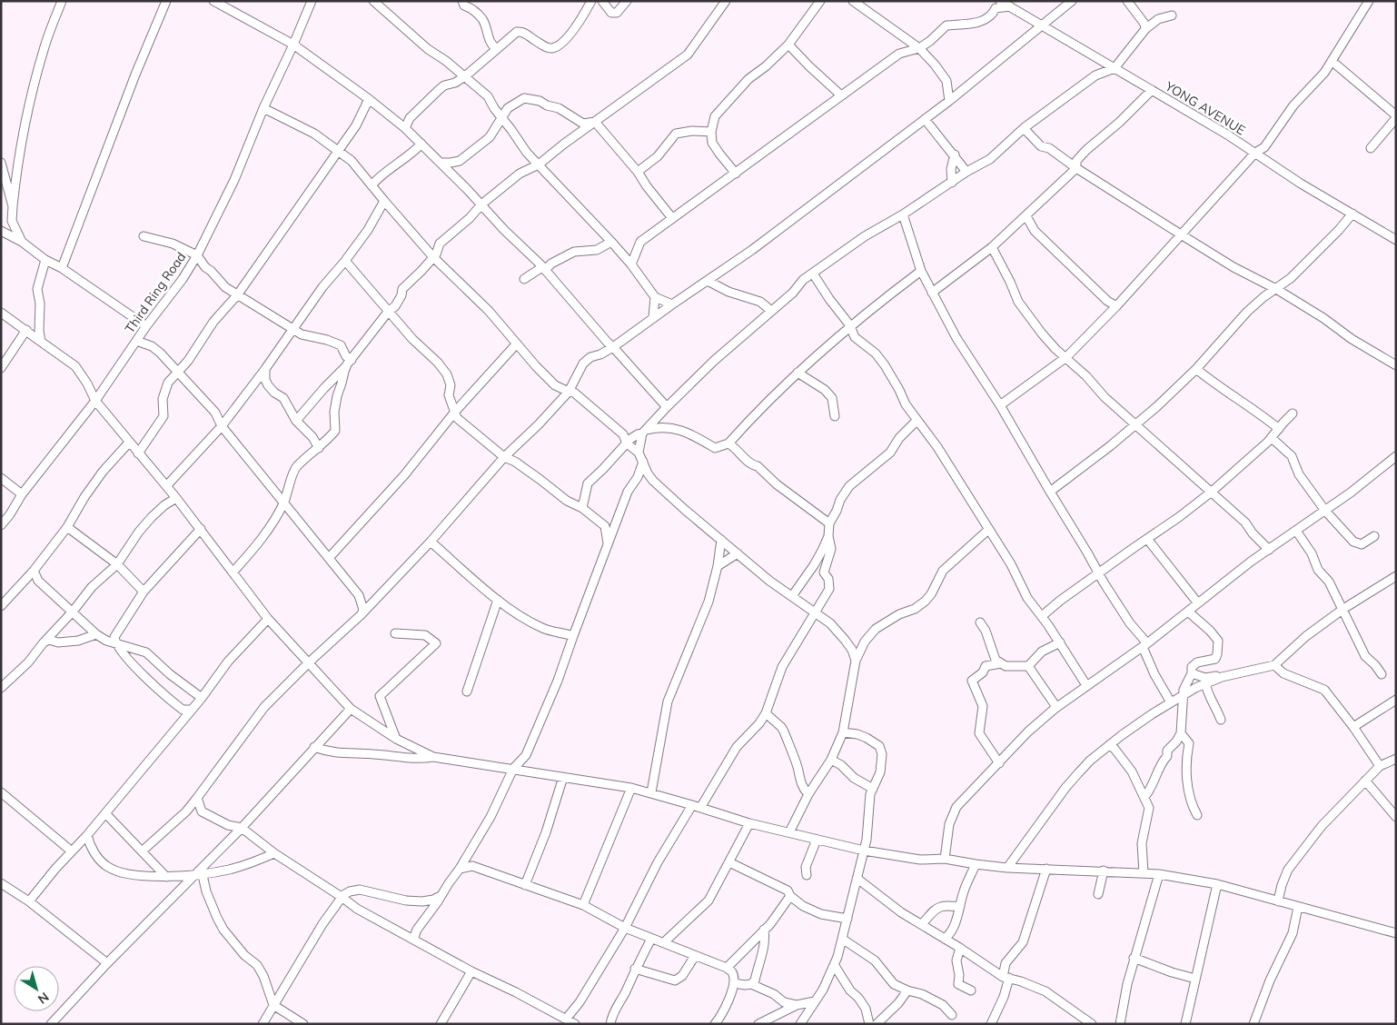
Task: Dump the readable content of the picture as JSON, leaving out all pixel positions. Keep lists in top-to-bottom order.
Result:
{
  "streets": {
    "street": ["YONG AVENUE", "Third Ring Road"]
  },
  "north": "bottom right"
}
